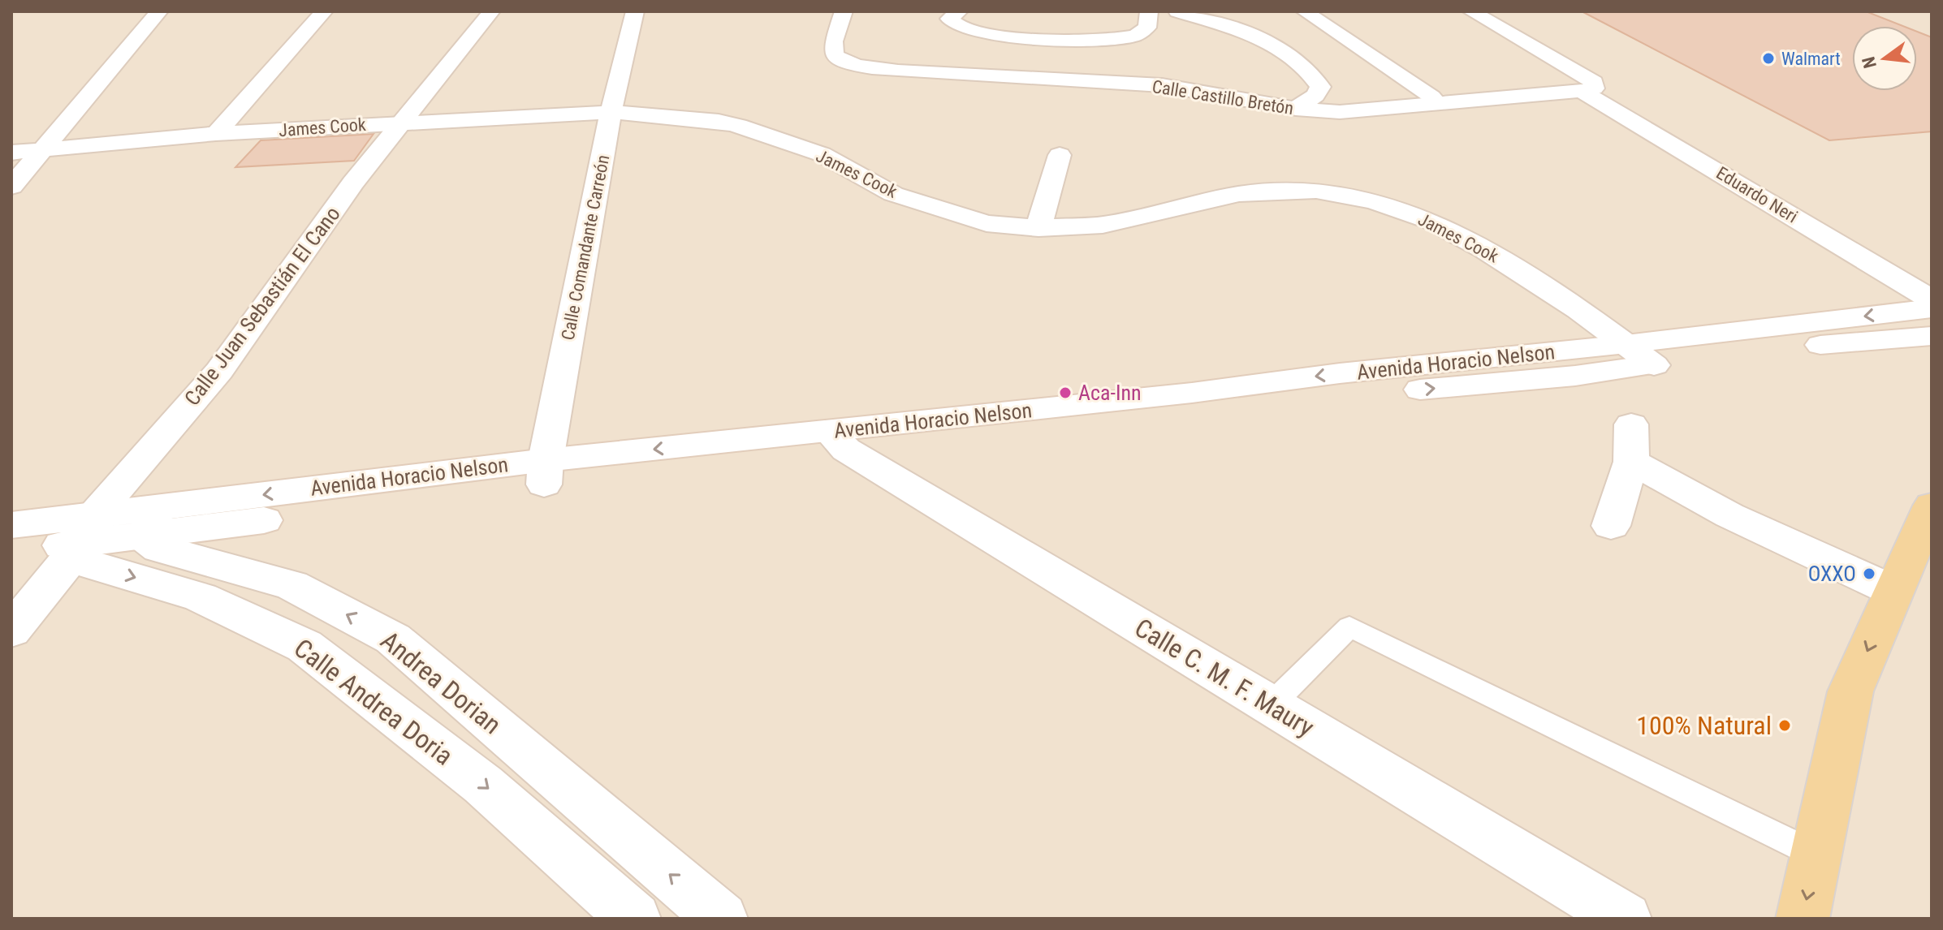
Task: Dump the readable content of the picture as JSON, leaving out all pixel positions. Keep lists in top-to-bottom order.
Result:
{
  "streets": {
    "street": [
      "Calle Castillo Bretón",
      "James Cook",
      "Eduardo Neri",
      "Calle Comandante Carreón",
      "Calle Juan Sebastián El Cano",
      "Avenida Horacio Nelson",
      "Calle C. M. F. Maury",
      "Andrea Dorian",
      "Calle Andrea Doria"
    ]
  },
  "crossings": [
    ["Calle Castillo Bretón", "Eduardo Neri"],
    ["James Cook", "Calle Comandante Carreón"],
    ["James Cook", "Calle Juan Sebastián El Cano"],
    ["James Cook", "Avenida Horacio Nelson"],
    ["Calle Comandante Carreón", "Avenida Horacio Nelson"],
    ["Calle Juan Sebastián El Cano", "Avenida Horacio Nelson"],
    ["Calle Juan Sebastián El Cano", "Calle Andrea Doria"],
    ["Avenida Horacio Nelson", "Calle C. M. F. Maury"],
    ["Avenida Horacio Nelson", "Andrea Dorian"],
    ["Avenida Horacio Nelson", "Calle Andrea Doria"]
  ],
  "one_way": ["Andrea Dorian", "Calle Andrea Doria"],
  "places": [
    "Walmart",
    "Aca-Inn",
    "OXXO",
    "100% Natural"
  ],
  "north": "left"
}
